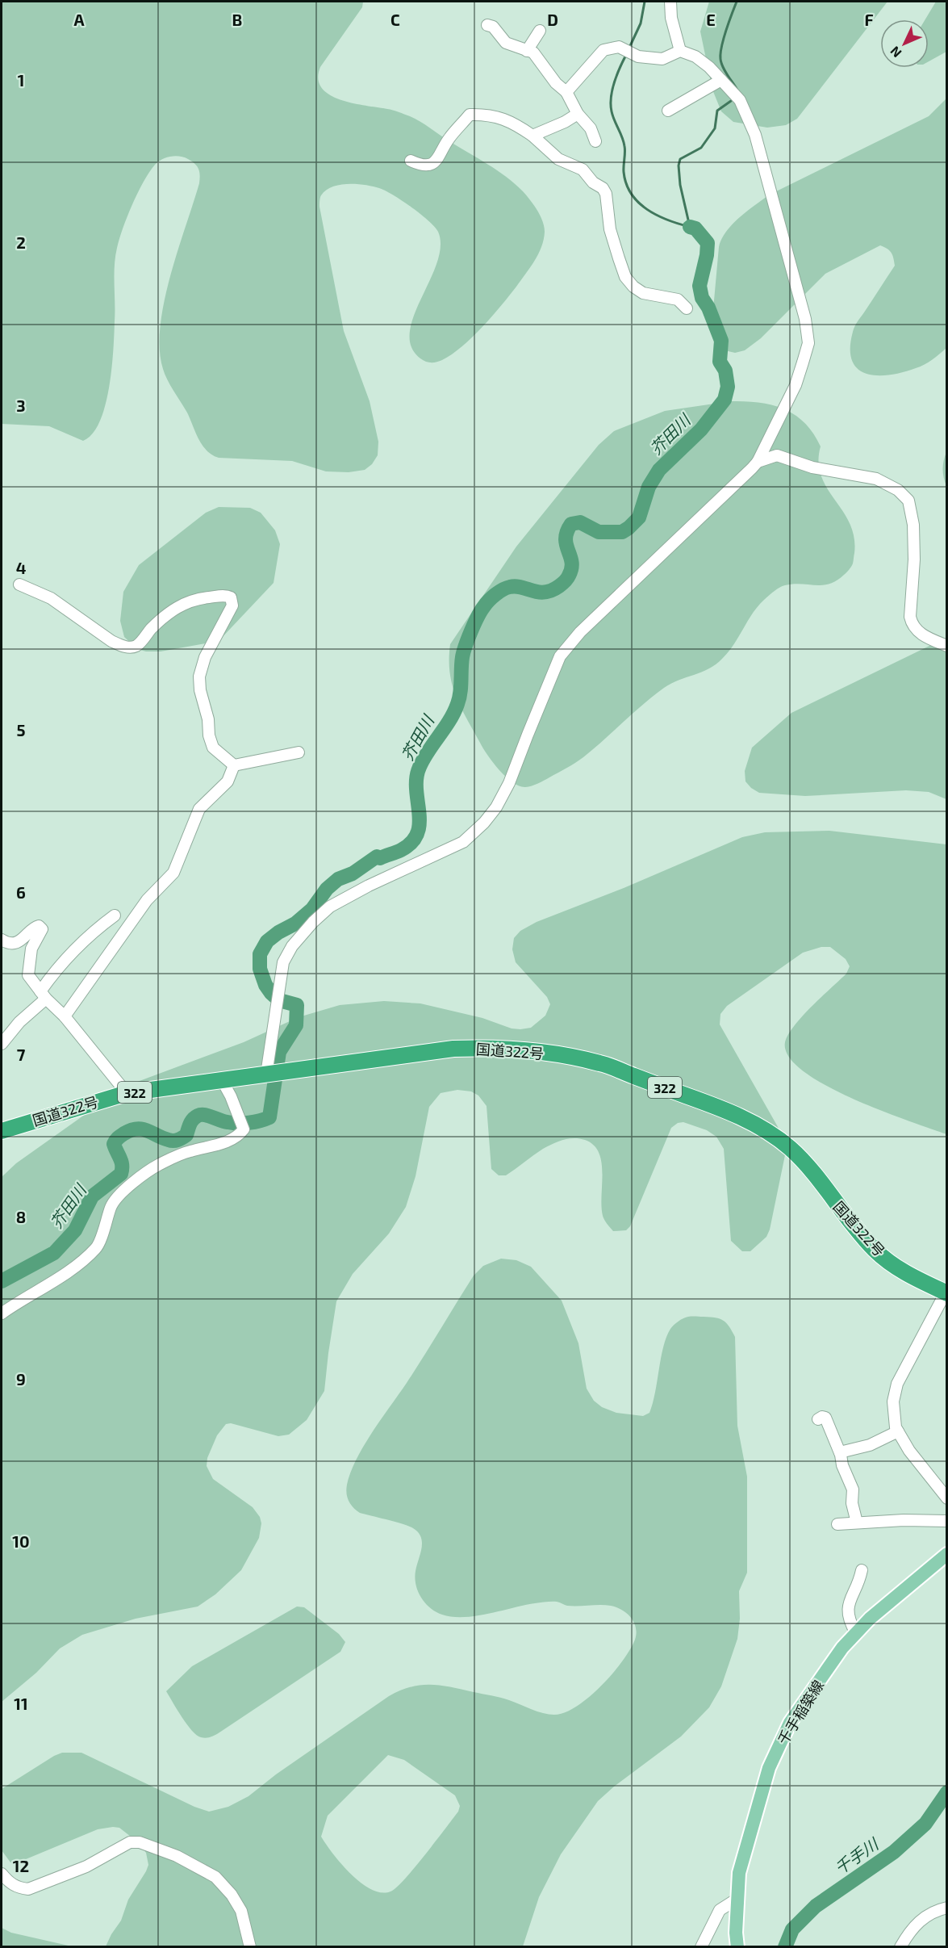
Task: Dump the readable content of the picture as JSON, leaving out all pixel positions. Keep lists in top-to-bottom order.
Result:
{
  "streets": {
    "highway": ["国道322号", "322"],
    "main road": ["千手稲築線"]
  },
  "water": ["芥田川", "千手川"],
  "north": "bottom left",
  "grid": {
    "columns": [
      "A",
      "B",
      "C",
      "D",
      "E",
      "F"
    ],
    "rows": [
      "1",
      "2",
      "3",
      "4",
      "5",
      "6",
      "7",
      "8",
      "9",
      "10",
      "11",
      "12"
    ]
  }
}
